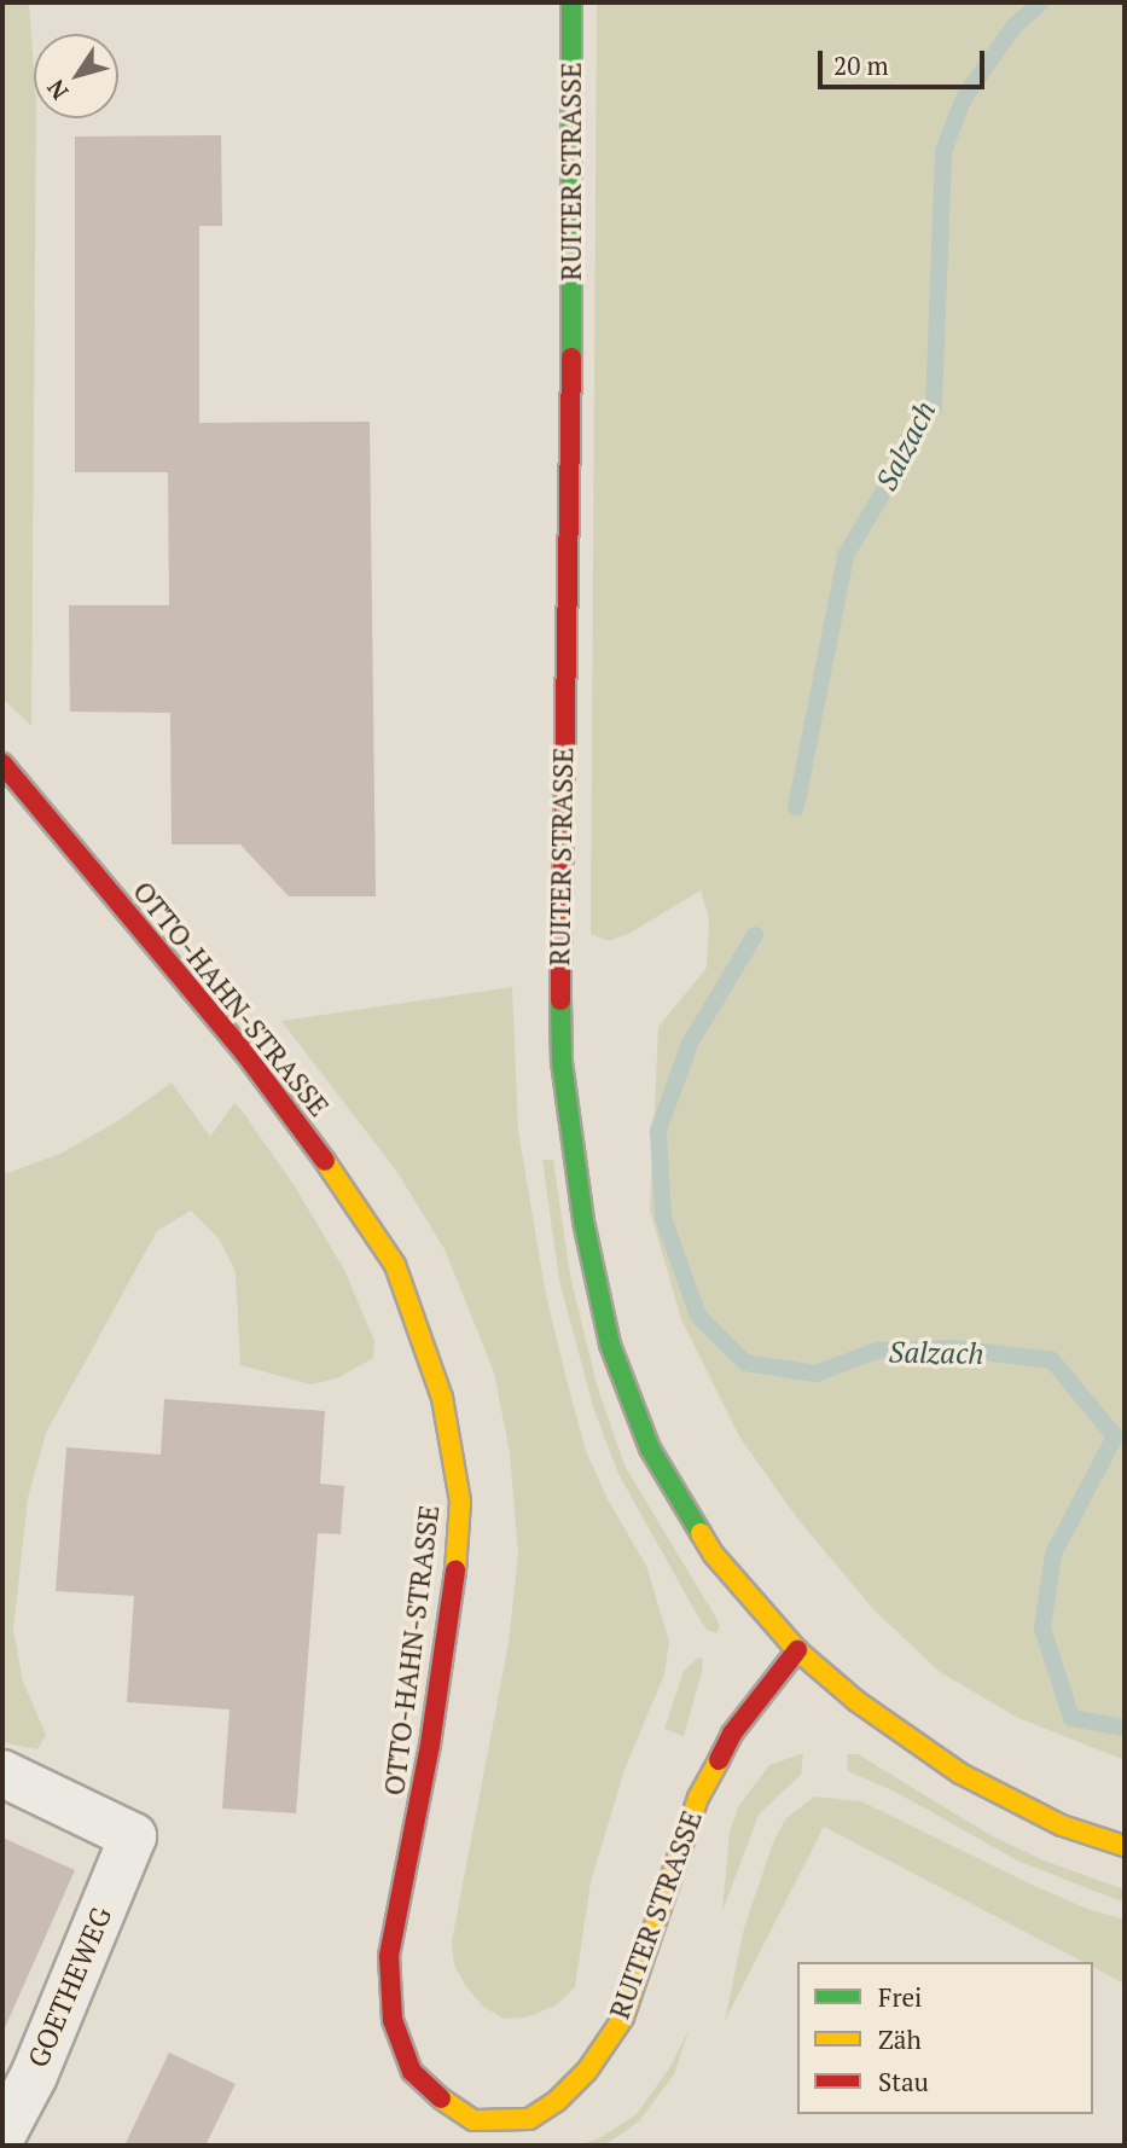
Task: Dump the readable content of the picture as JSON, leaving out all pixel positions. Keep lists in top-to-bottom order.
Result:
{
  "streets": {
    "street": ["RUITER STRASSE", "OTTO-HAHN-STRASSE", "GOETHEWEG"]
  },
  "crossings": [
    ["RUITER STRASSE", "OTTO-HAHN-STRASSE"]
  ],
  "water": ["Salzach"],
  "legend": ["Frei", "Zäh", "Stau"],
  "scale_bar": "20 m",
  "north": "bottom left"
}
